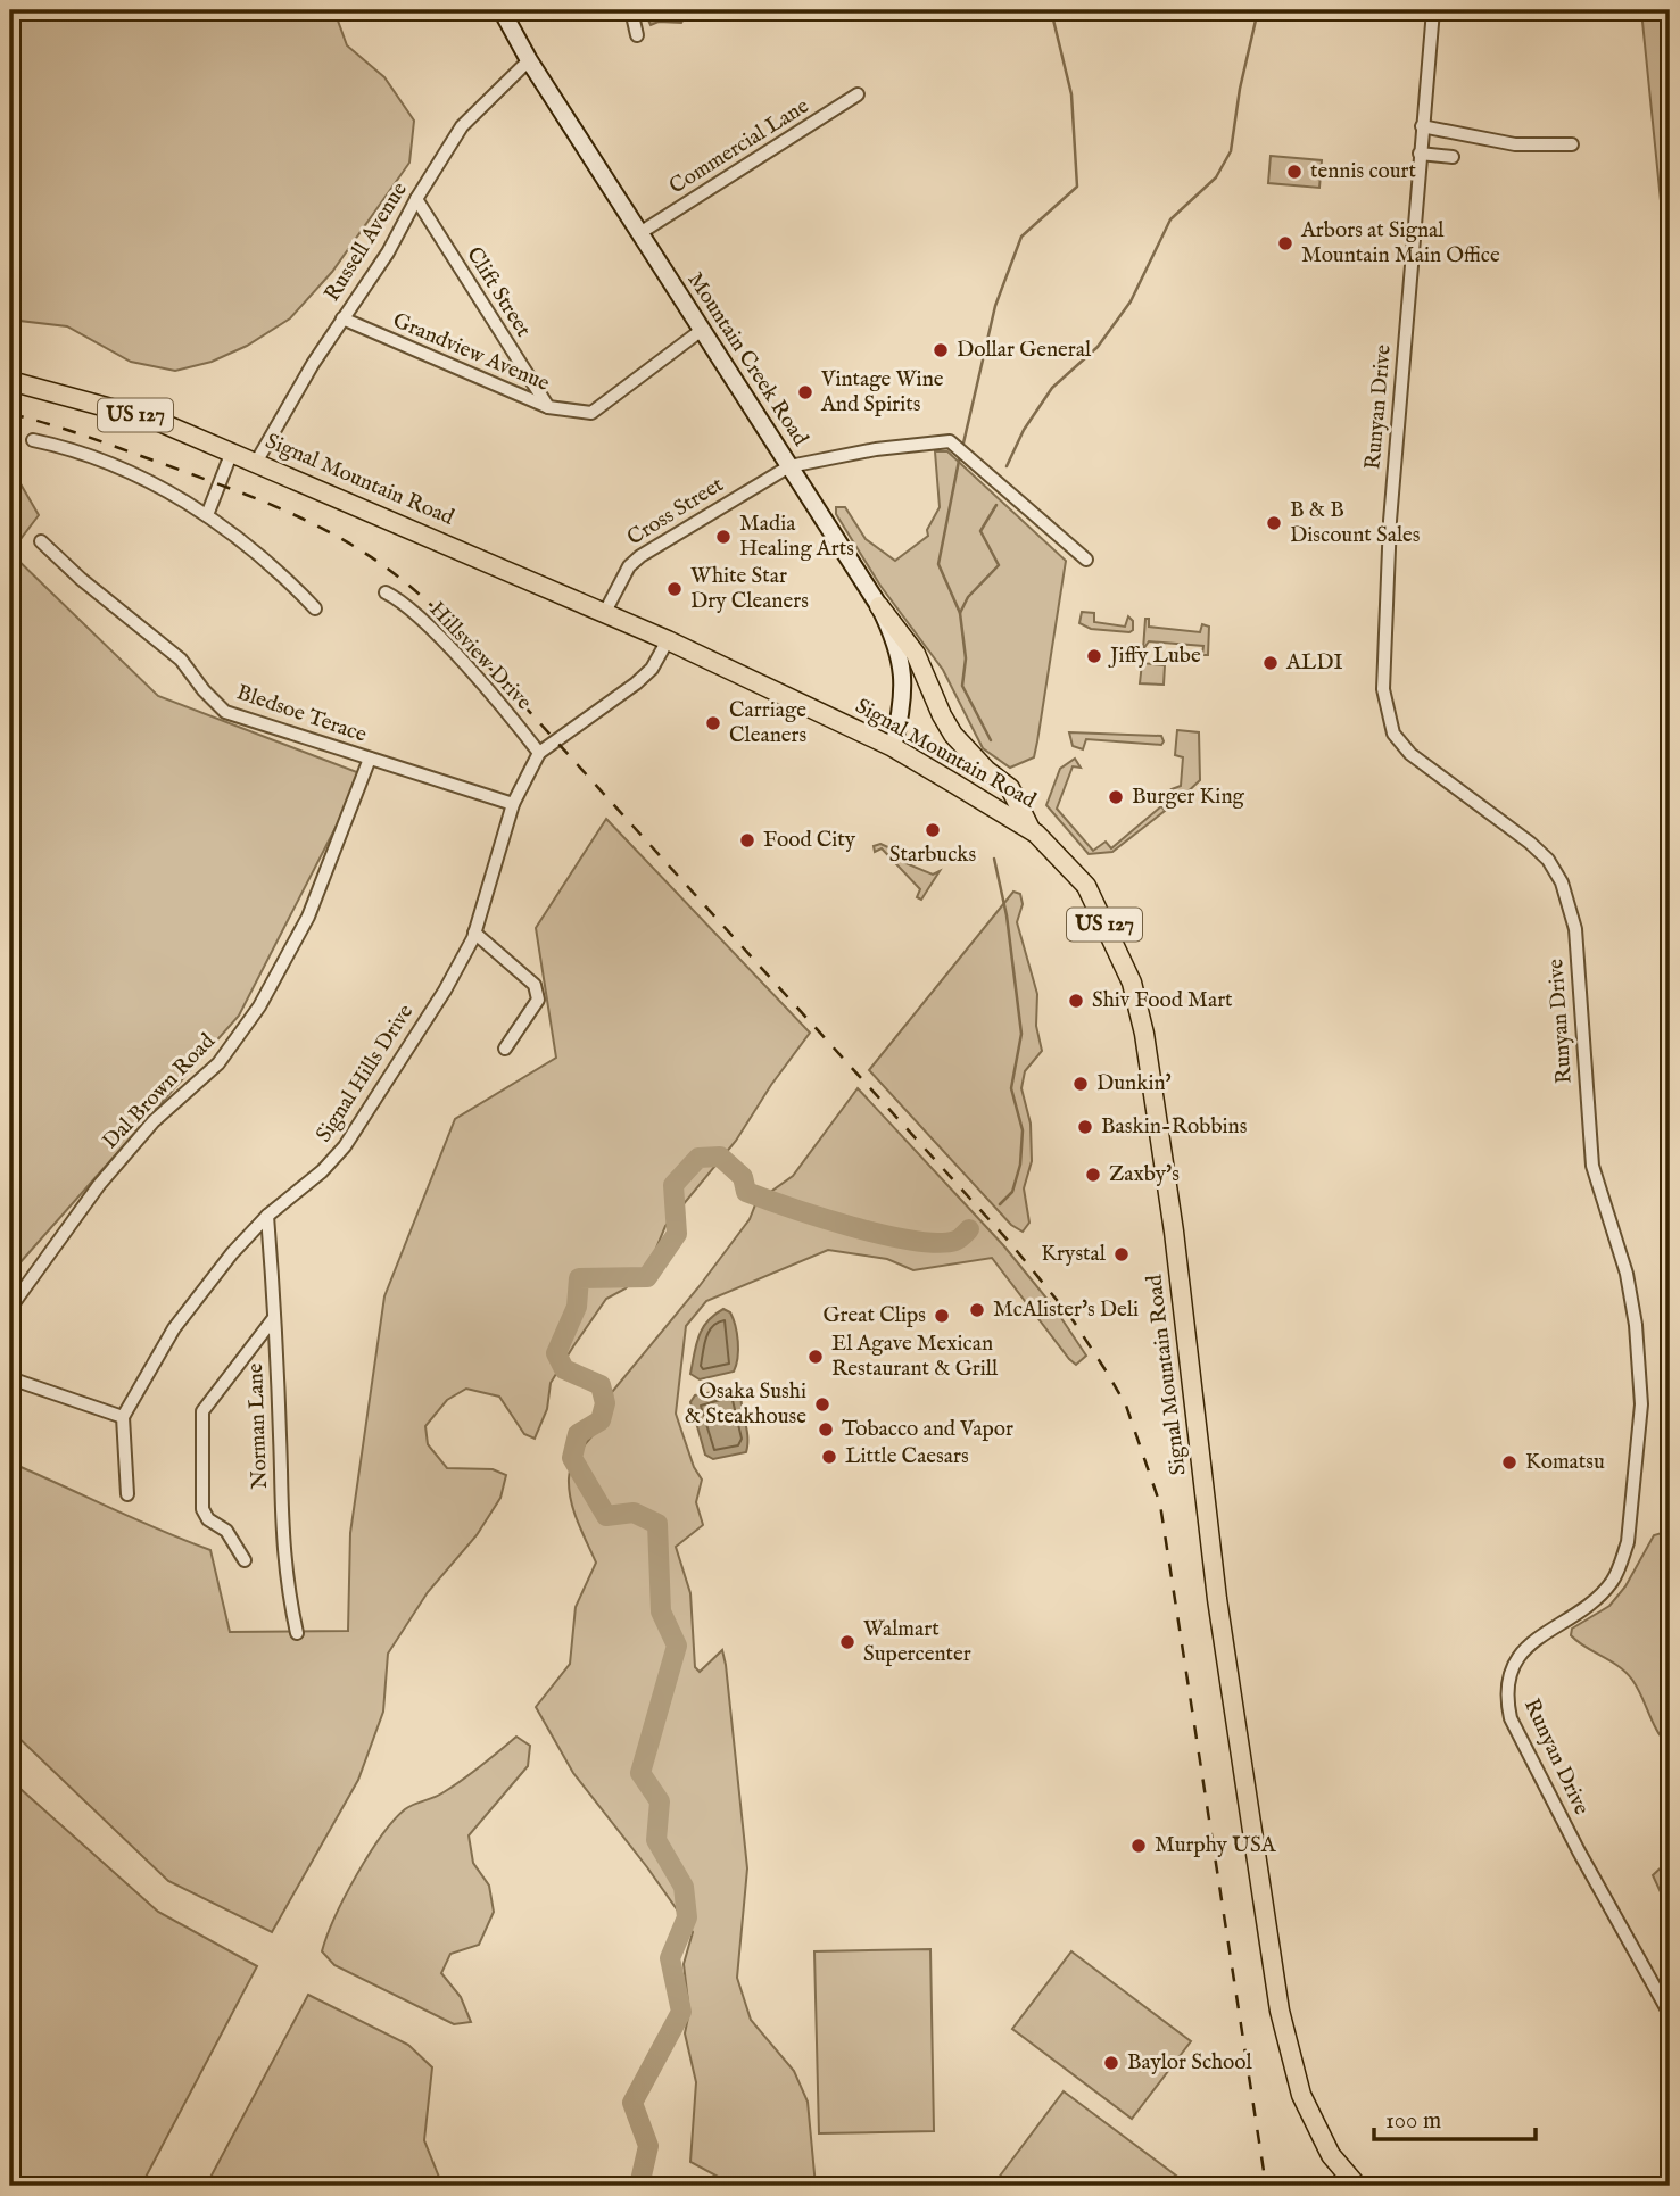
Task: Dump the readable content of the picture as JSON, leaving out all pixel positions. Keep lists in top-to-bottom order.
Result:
{
  "streets": {
    "main road": ["Mountain Creek Road", "US 127", "Signal Mountain Road"],
    "street": [
      "Commercial Lane",
      "Russell Avenue",
      "Clift Street",
      "Grandview Avenue",
      "Runyan Drive",
      "Cross Street",
      "Hillsview Drive",
      "Bledsoe Terace",
      "Signal Hills Drive",
      "Dal Brown Road",
      "Norman Lane"
    ]
  },
  "crossings": [
    ["Commercial Lane", "Mountain Creek Road"],
    ["Russell Avenue", "Clift Street"],
    ["Russell Avenue", "Grandview Avenue"],
    ["Russell Avenue", "Mountain Creek Road"],
    ["Russell Avenue", "Signal Mountain Road"],
    ["Clift Street", "Grandview Avenue"],
    ["Grandview Avenue", "Mountain Creek Road"],
    ["Mountain Creek Road", "Signal Mountain Road"],
    ["Mountain Creek Road", "Cross Street"],
    ["Signal Mountain Road", "Cross Street"],
    ["Signal Mountain Road", "Signal Hills Drive"],
    ["Hillsview Drive", "Signal Hills Drive"],
    ["Bledsoe Terace", "Signal Hills Drive"],
    ["Bledsoe Terace", "Dal Brown Road"],
    ["Signal Hills Drive", "Norman Lane"]
  ],
  "places": [
    "tennis court",
    "Arbors at Signal Mountain Main Office",
    "Dollar General",
    "Vintage Wine And Spirits",
    "B & B Discount Sales",
    "Madia Healing Arts",
    "White Star Dry Cleaners",
    "Jiffy Lube",
    "ALDI",
    "Carriage Cleaners",
    "Burger King",
    "Starbucks",
    "Food City",
    "Shiv Food Mart",
    "Dunkin'",
    "Baskin-Robbins",
    "Zaxby's",
    "Krystal",
    "McAlister's Deli",
    "Great Clips",
    "El Agave Mexican Restaurant & Grill",
    "Osaka Sushi & Steakhouse",
    "Tobacco and Vapor",
    "Little Caesars",
    "Komatsu",
    "Walmart Supercenter",
    "Murphy USA",
    "Baylor School"
  ],
  "scale_bar": "100 m"
}
